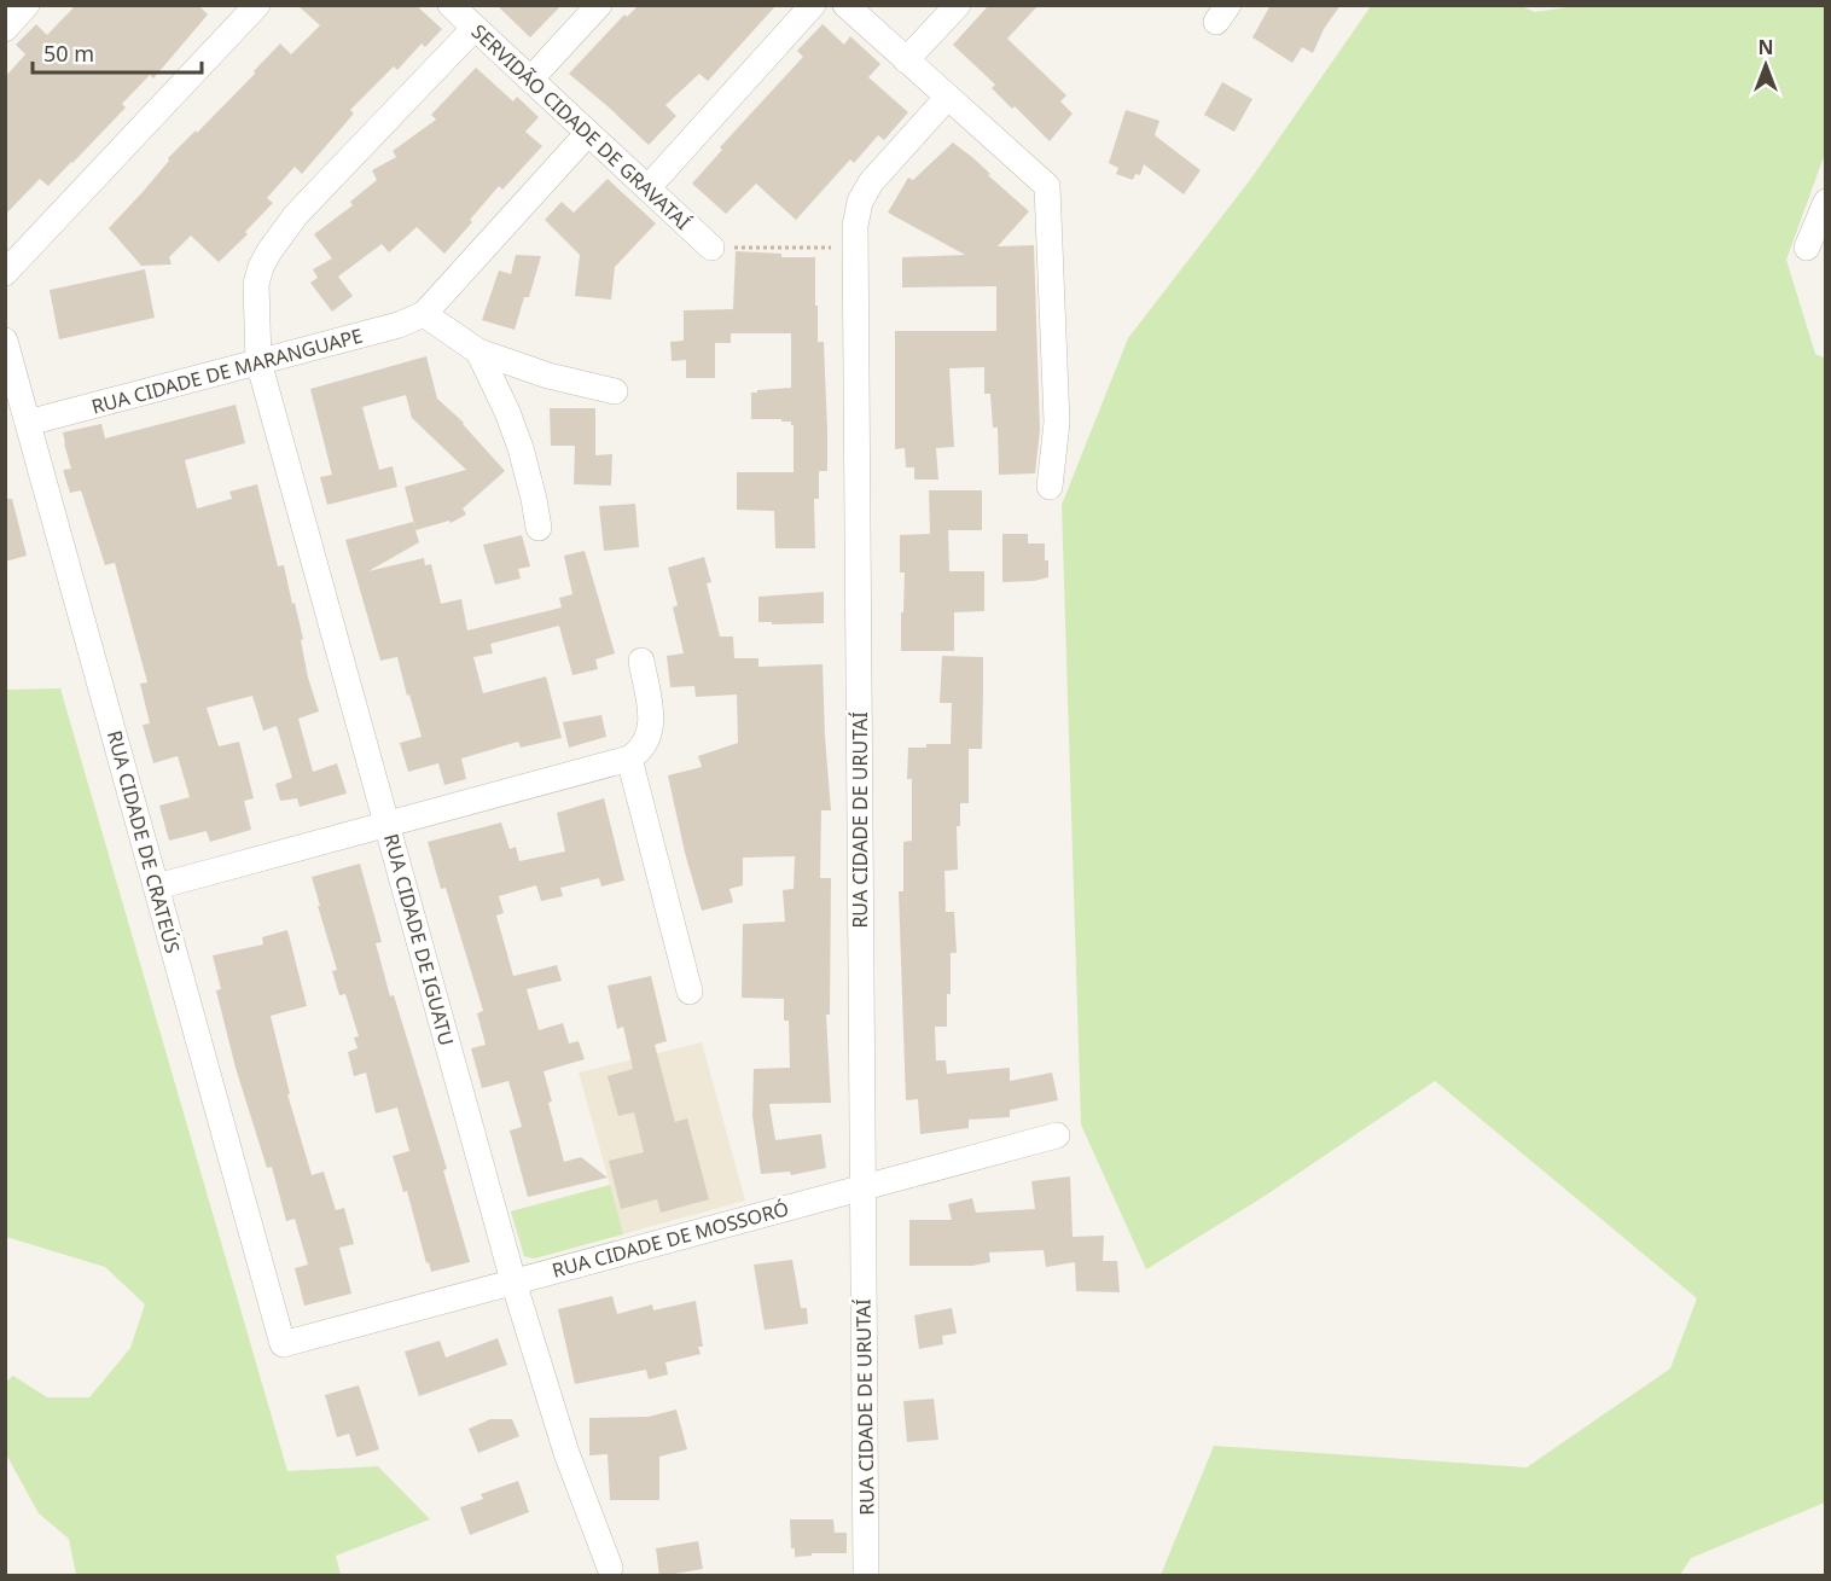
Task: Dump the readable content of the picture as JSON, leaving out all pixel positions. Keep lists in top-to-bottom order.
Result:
{
  "streets": {
    "street": [
      "SERVIDÃO CIDADE DE GRAVATAÍ",
      "RUA CIDADE DE MARANGUAPE",
      "RUA CIDADE DE URUTAÍ",
      "RUA CIDADE DE CRATEÚS",
      "RUA CIDADE DE IGUATU",
      "RUA CIDADE DE MOSSORÓ"
    ]
  },
  "crossings": [
    ["SERVIDÃO CIDADE DE GRAVATAÍ", "RUA CIDADE DE IGUATU"],
    ["RUA CIDADE DE MARANGUAPE", "RUA CIDADE DE CRATEÚS"],
    ["RUA CIDADE DE MARANGUAPE", "RUA CIDADE DE IGUATU"],
    ["RUA CIDADE DE URUTAÍ", "RUA CIDADE DE MOSSORÓ"],
    ["RUA CIDADE DE CRATEÚS", "RUA CIDADE DE MOSSORÓ"],
    ["RUA CIDADE DE IGUATU", "RUA CIDADE DE MOSSORÓ"]
  ],
  "scale_bar": "50 m",
  "north": "top"
}
